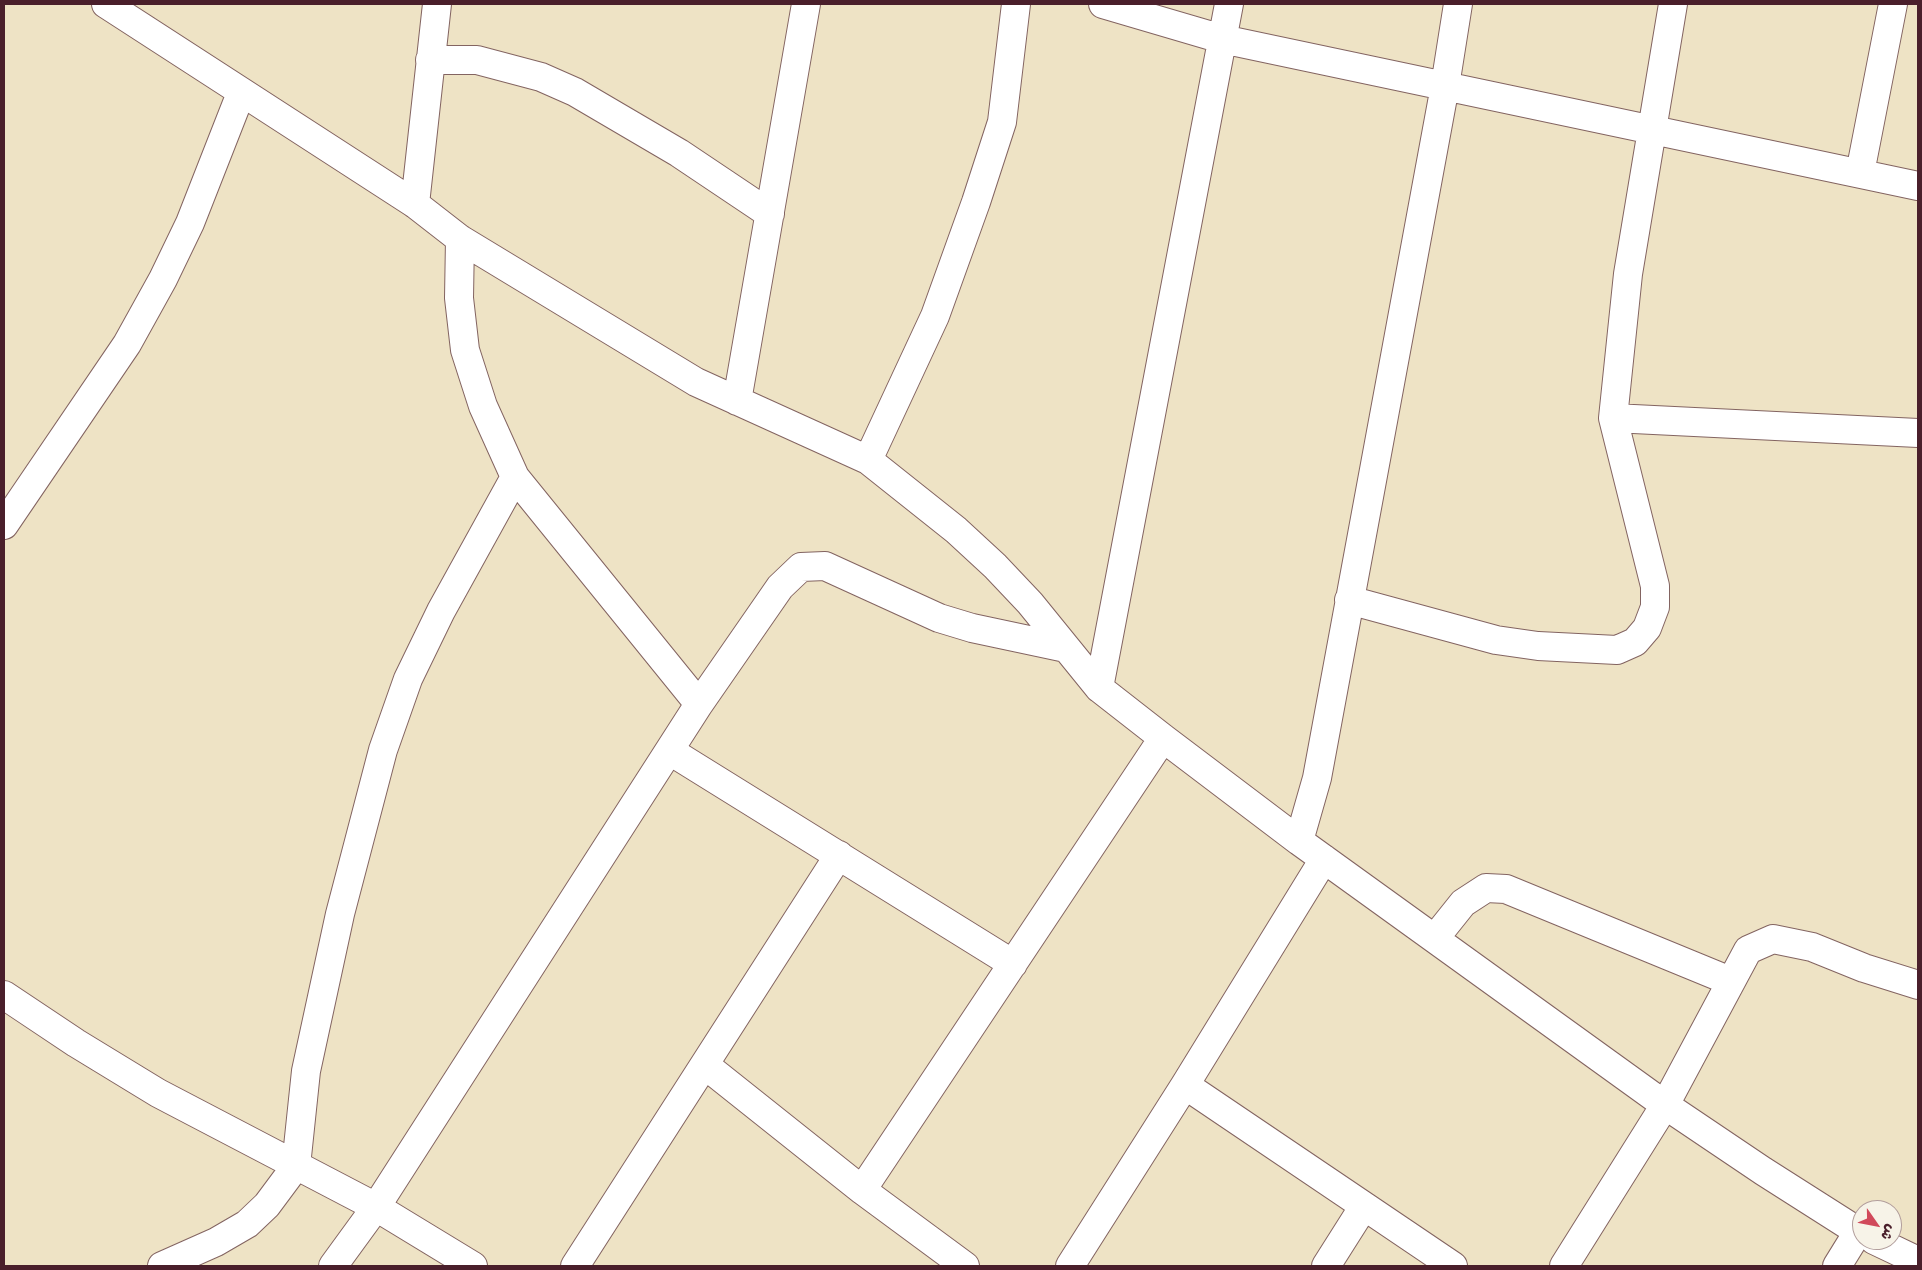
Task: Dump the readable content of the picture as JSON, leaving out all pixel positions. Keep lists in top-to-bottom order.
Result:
{
  "north": "bottom right"
}
